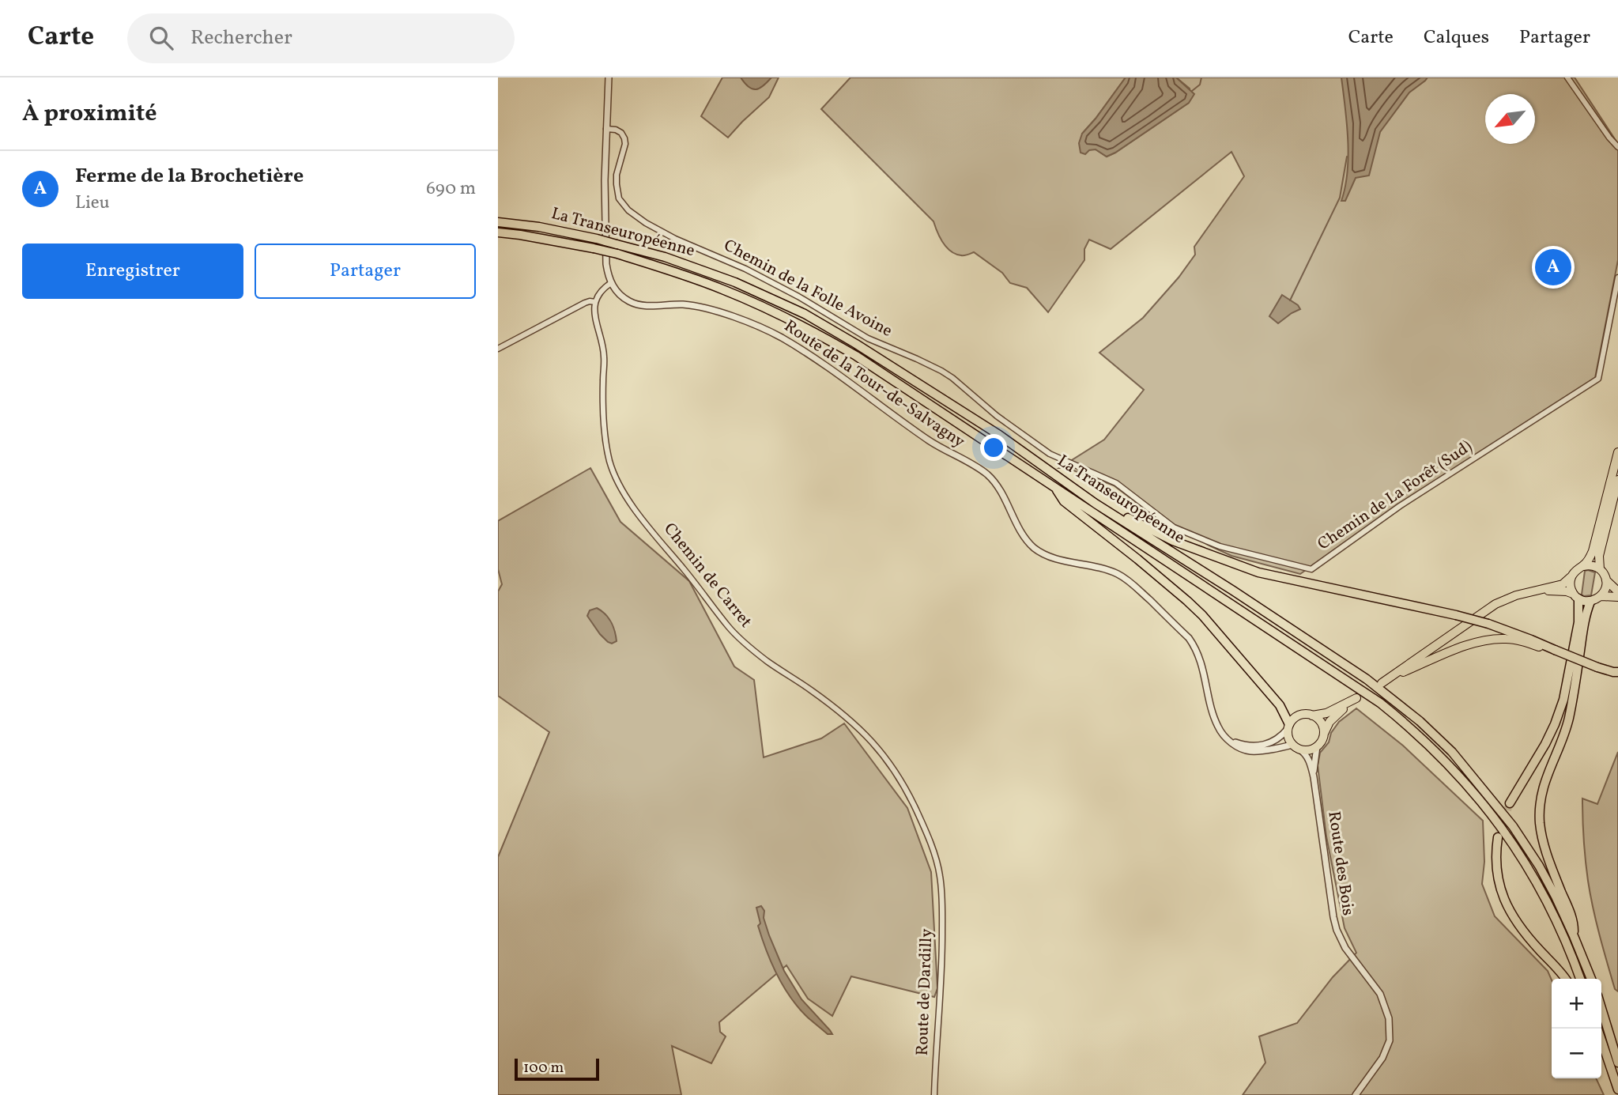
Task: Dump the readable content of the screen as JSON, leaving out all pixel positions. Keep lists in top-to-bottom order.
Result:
{
  "streets": {
    "highway": ["La Transeuropéenne"],
    "street": [
      "Chemin de la Folle Avoine",
      "Route de la Tour-de-Salvagny",
      "Chemin de La Forêt (Sud)",
      "Chemin de Carret",
      "Route des Bois",
      "Route de Dardilly"
    ]
  },
  "crossings": [
    ["Chemin de la Folle Avoine", "Chemin de La Forêt (Sud)"],
    ["Chemin de Carret", "Route de Dardilly"]
  ],
  "scale_bar": "100 m",
  "north": "bottom left",
  "page": {
    "header": "Carte",
    "search": "Rechercher",
    "nav": ["Carte", "Calques", "Partager"],
    "heading": "À proximité",
    "list": [
      {
        "mark": "A",
        "name": "Ferme de la Brochetière",
        "note": "Lieu",
        "value": "690 m"
      }
    ],
    "buttons": ["Enregistrer", "Partager"],
    "pins": "A",
    "map_buttons": ["+", "−"],
    "scale": "100 m"
  }
}
